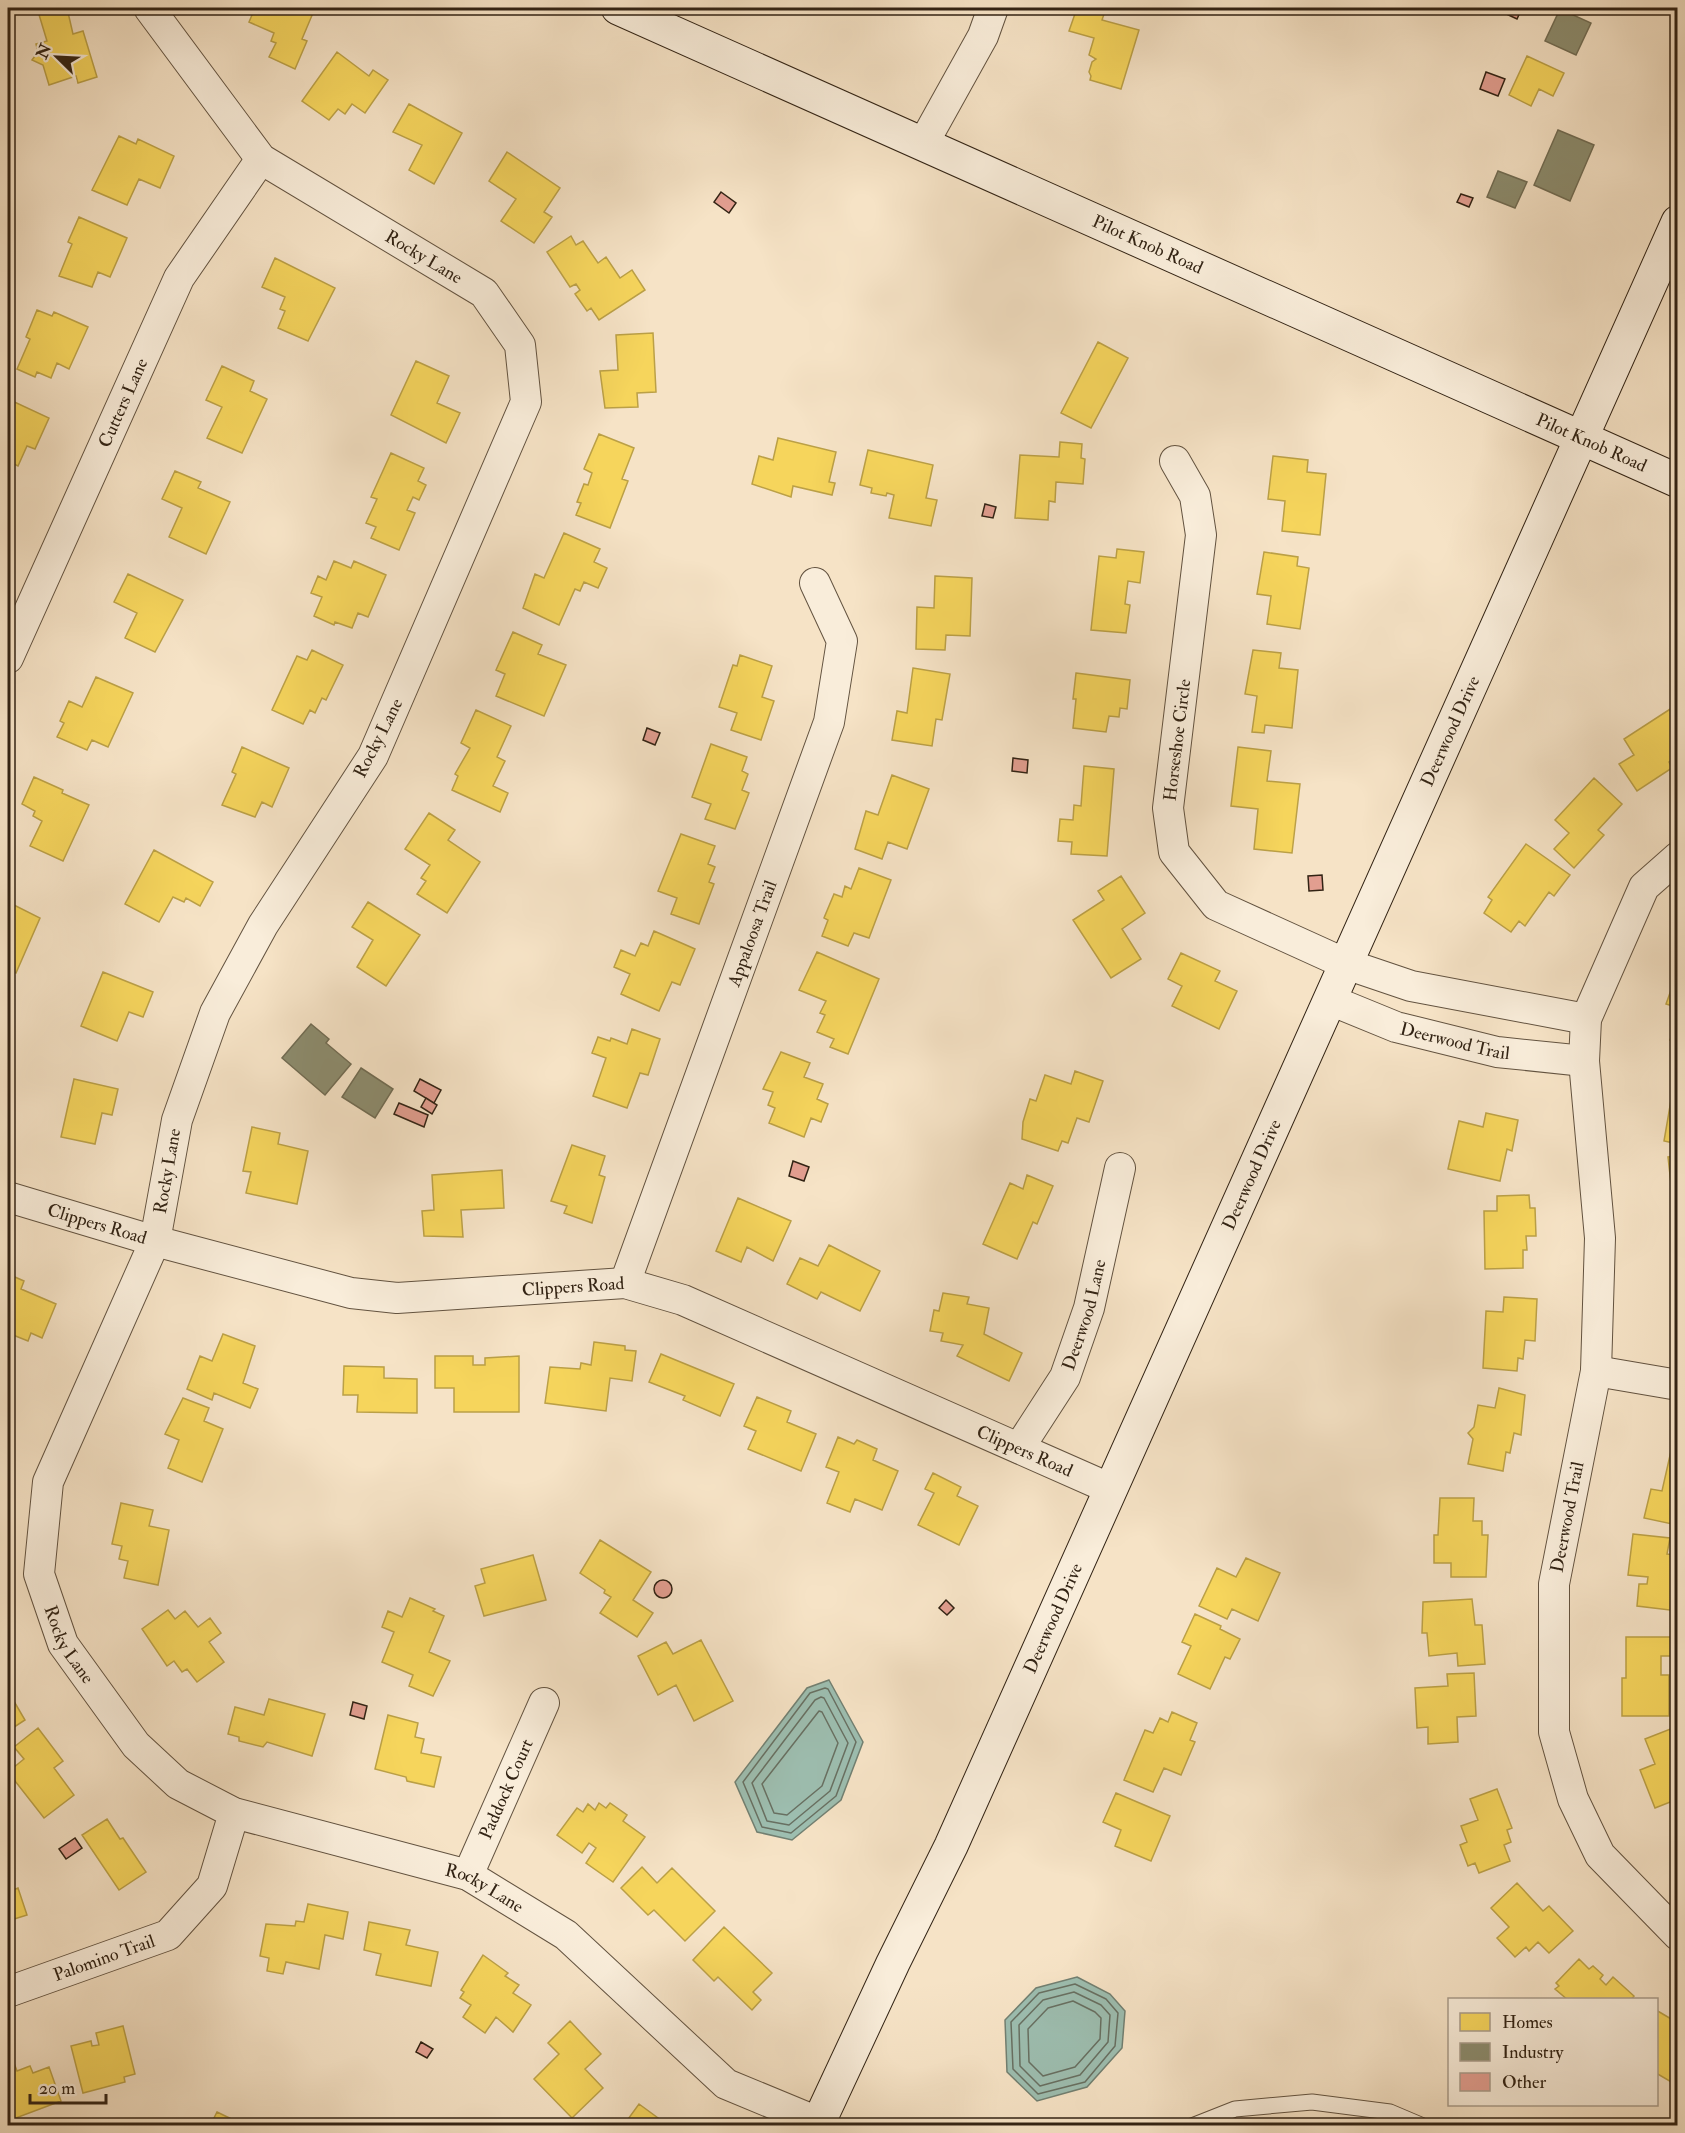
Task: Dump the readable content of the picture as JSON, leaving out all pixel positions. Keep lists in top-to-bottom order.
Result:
{
  "streets": {
    "street": [
      "Pilot Knob Road",
      "Rocky Lane",
      "Cutters Lane",
      "Deerwood Drive",
      "Horseshoe Circle",
      "Appaloosa Trail",
      "Deerwood Trail",
      "Clippers Road",
      "Deerwood Lane",
      "Paddock Court",
      "Palomino Trail"
    ]
  },
  "crossings": [
    ["Pilot Knob Road", "Deerwood Drive"],
    ["Rocky Lane", "Cutters Lane"],
    ["Rocky Lane", "Deerwood Drive"],
    ["Rocky Lane", "Clippers Road"],
    ["Rocky Lane", "Paddock Court"],
    ["Rocky Lane", "Palomino Trail"],
    ["Deerwood Drive", "Horseshoe Circle"],
    ["Deerwood Drive", "Deerwood Trail"],
    ["Deerwood Drive", "Clippers Road"],
    ["Appaloosa Trail", "Clippers Road"],
    ["Clippers Road", "Deerwood Lane"]
  ],
  "legend": ["Homes", "Industry", "Other"],
  "scale_bar": "20 m",
  "north": "top left"
}
